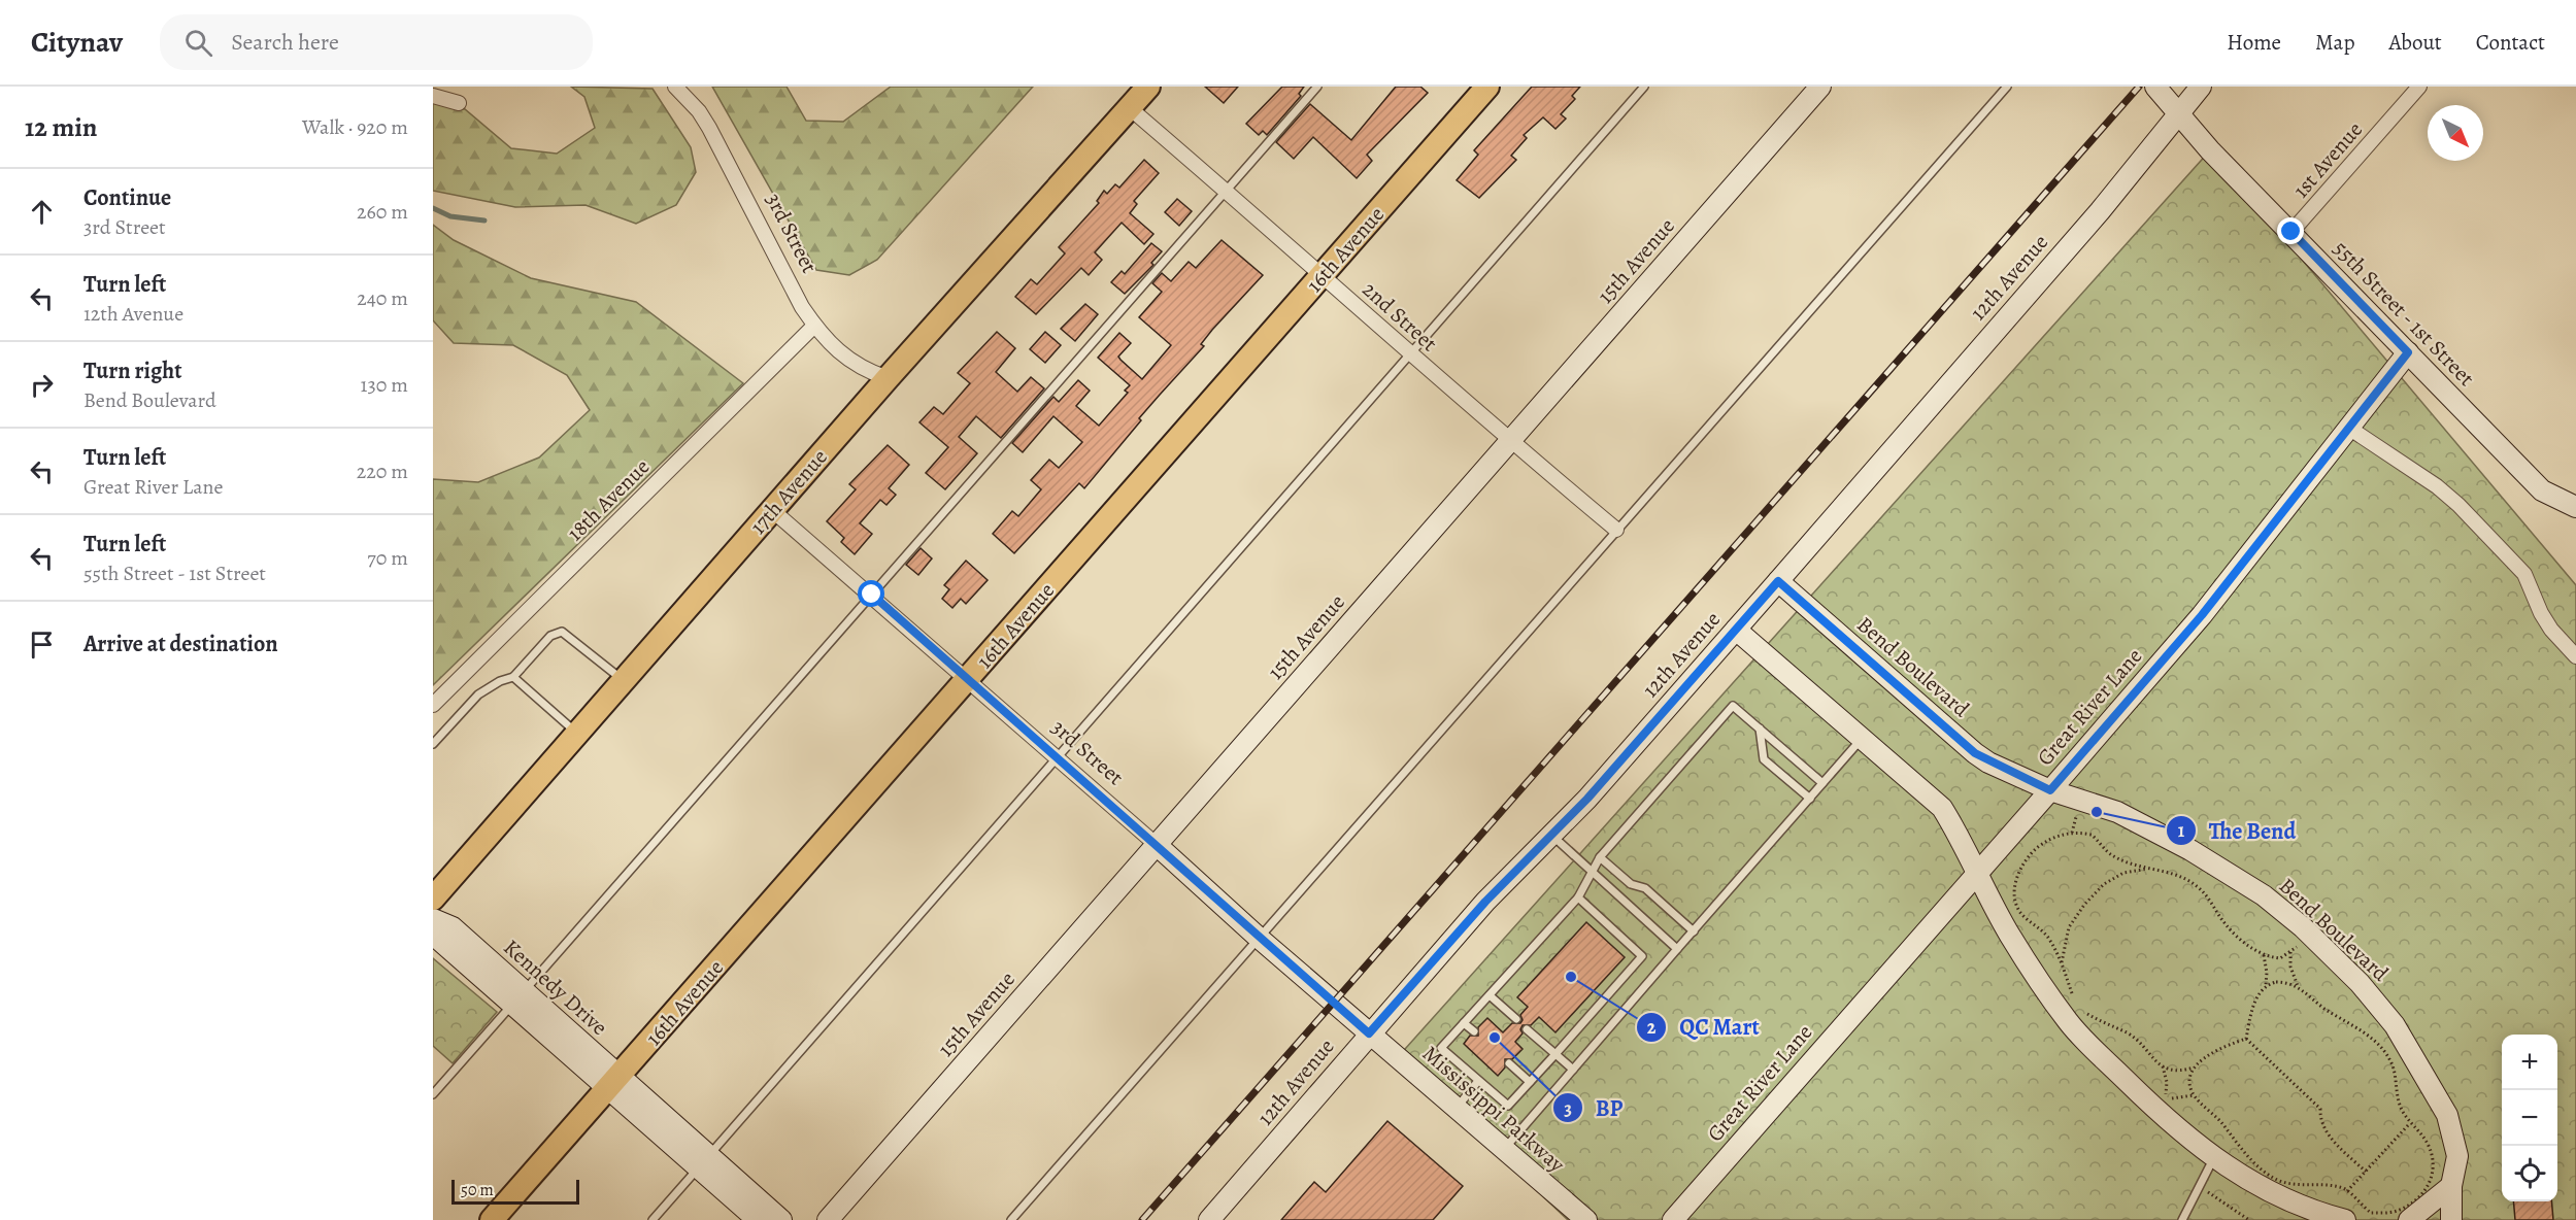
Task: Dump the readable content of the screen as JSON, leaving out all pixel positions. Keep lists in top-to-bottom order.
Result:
{
  "streets": {
    "main road": ["16th Avenue", "17th Avenue"],
    "street": [
      "1st Avenue",
      "3rd Street",
      "15th Avenue",
      "12th Avenue",
      "55th Street - 1st Street",
      "2nd Street",
      "18th Avenue",
      "Bend Boulevard",
      "Great River Lane",
      "Kennedy Drive",
      "Mississippi Parkway"
    ]
  },
  "crossings": [
    ["1st Avenue", "55th Street - 1st Street"],
    ["3rd Street", "16th Avenue"],
    ["3rd Street", "15th Avenue"],
    ["3rd Street", "12th Avenue"],
    ["3rd Street", "17th Avenue"],
    ["3rd Street", "18th Avenue"],
    ["3rd Street", "Mississippi Parkway"],
    ["16th Avenue", "2nd Street"],
    ["16th Avenue", "Kennedy Drive"],
    ["15th Avenue", "2nd Street"],
    ["12th Avenue", "55th Street - 1st Street"],
    ["12th Avenue", "Bend Boulevard"],
    ["12th Avenue", "Mississippi Parkway"],
    ["55th Street - 1st Street", "Great River Lane"],
    ["2nd Street", "17th Avenue"],
    ["Bend Boulevard", "Great River Lane"]
  ],
  "places": ["The Bend", "QC Mart", "BP"],
  "scale_bar": "50 m",
  "north": "bottom right",
  "page": {
    "header": "Citynav",
    "search": "Search here",
    "nav": [
      "Home",
      "Map",
      "About",
      "Contact"
    ],
    "heading": ["12 min", "Walk · 920 m"],
    "list": [
      ["Continue", "3rd Street", "260 m"],
      ["Turn left", "12th Avenue", "240 m"],
      ["Turn right", "Bend Boulevard", "130 m"],
      ["Turn left", "Great River Lane", "220 m"],
      ["Turn left", "55th Street - 1st Street", "70 m"],
      "Arrive at destination"
    ],
    "map_buttons": ["+", "−"],
    "scale": "50 m"
  }
}
